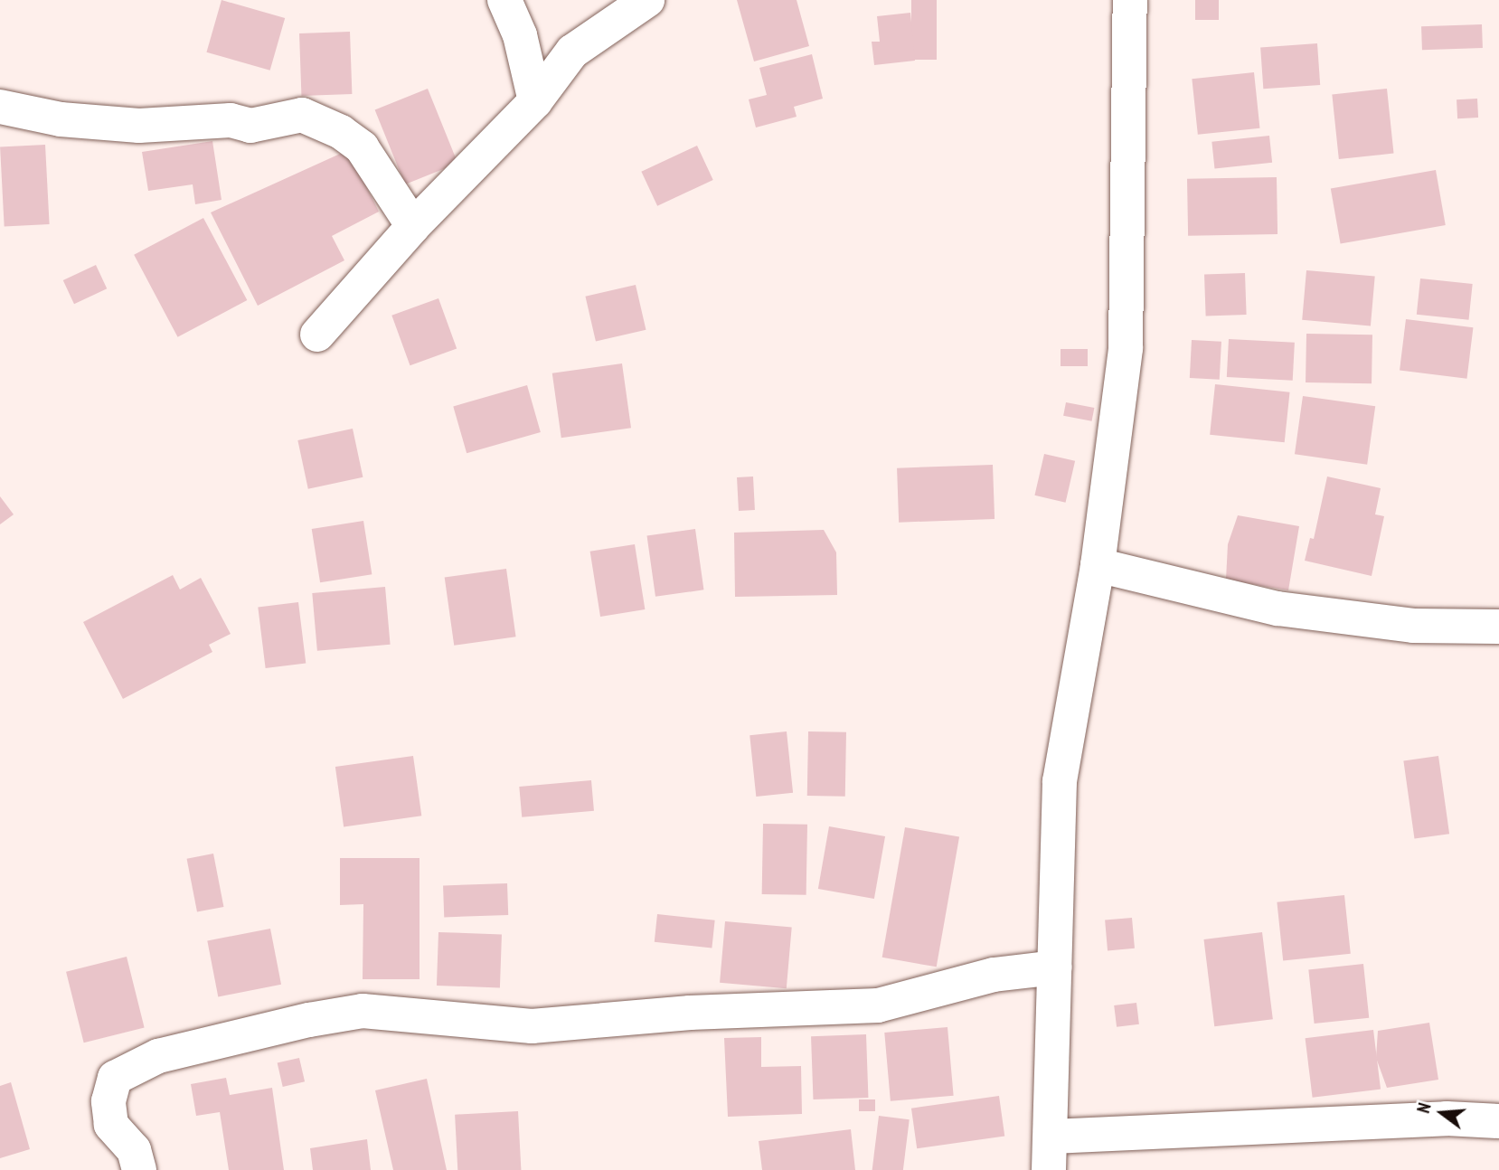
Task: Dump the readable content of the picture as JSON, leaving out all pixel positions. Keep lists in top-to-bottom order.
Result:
{
  "north": "left"
}
